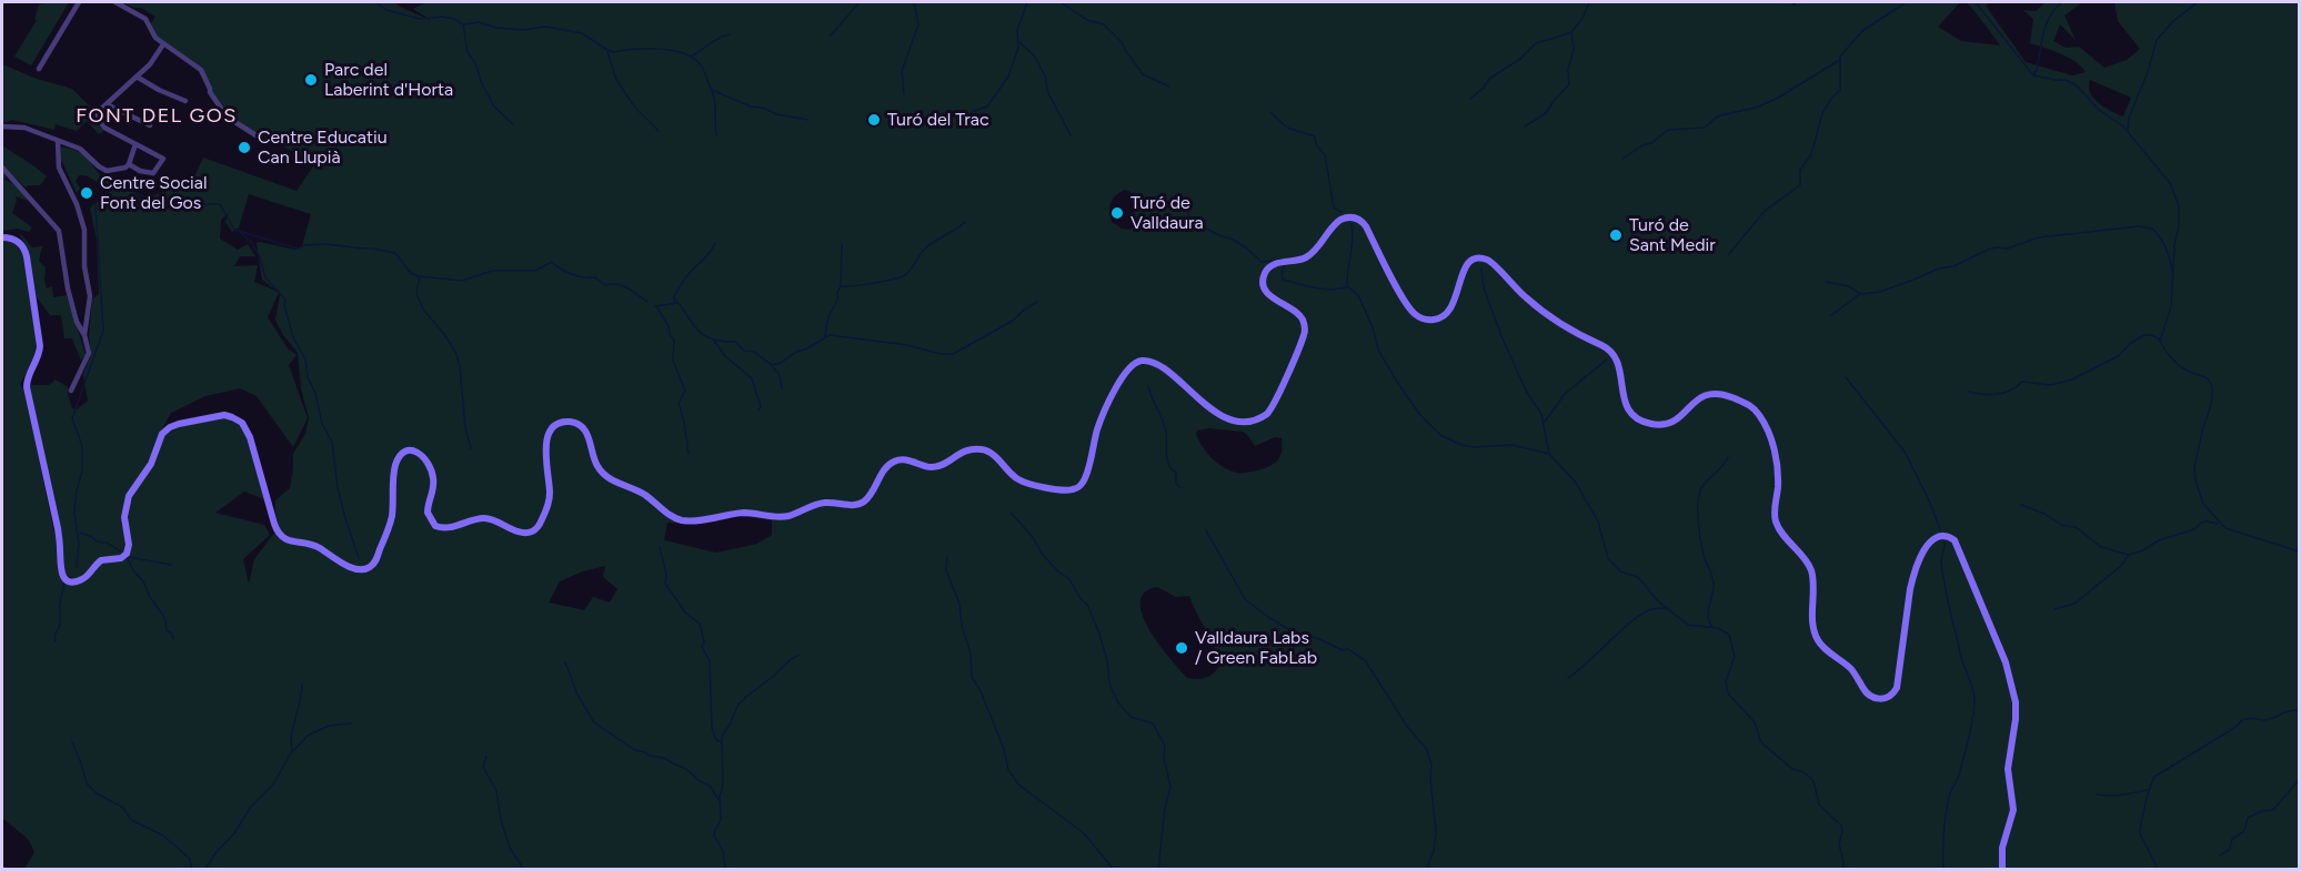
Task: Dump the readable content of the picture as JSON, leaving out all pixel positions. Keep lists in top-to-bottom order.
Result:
{
  "districts": ["FONT DEL GOS"],
  "places": [
    "Parc del Laberint d'Horta",
    "Turó del Trac",
    "Centre Educatiu Can Llupià",
    "Centre Social Font del Gos",
    "Turó de Valldaura",
    "Turó de Sant Medir",
    "Valldaura Labs / Green FabLab"
  ]
}
